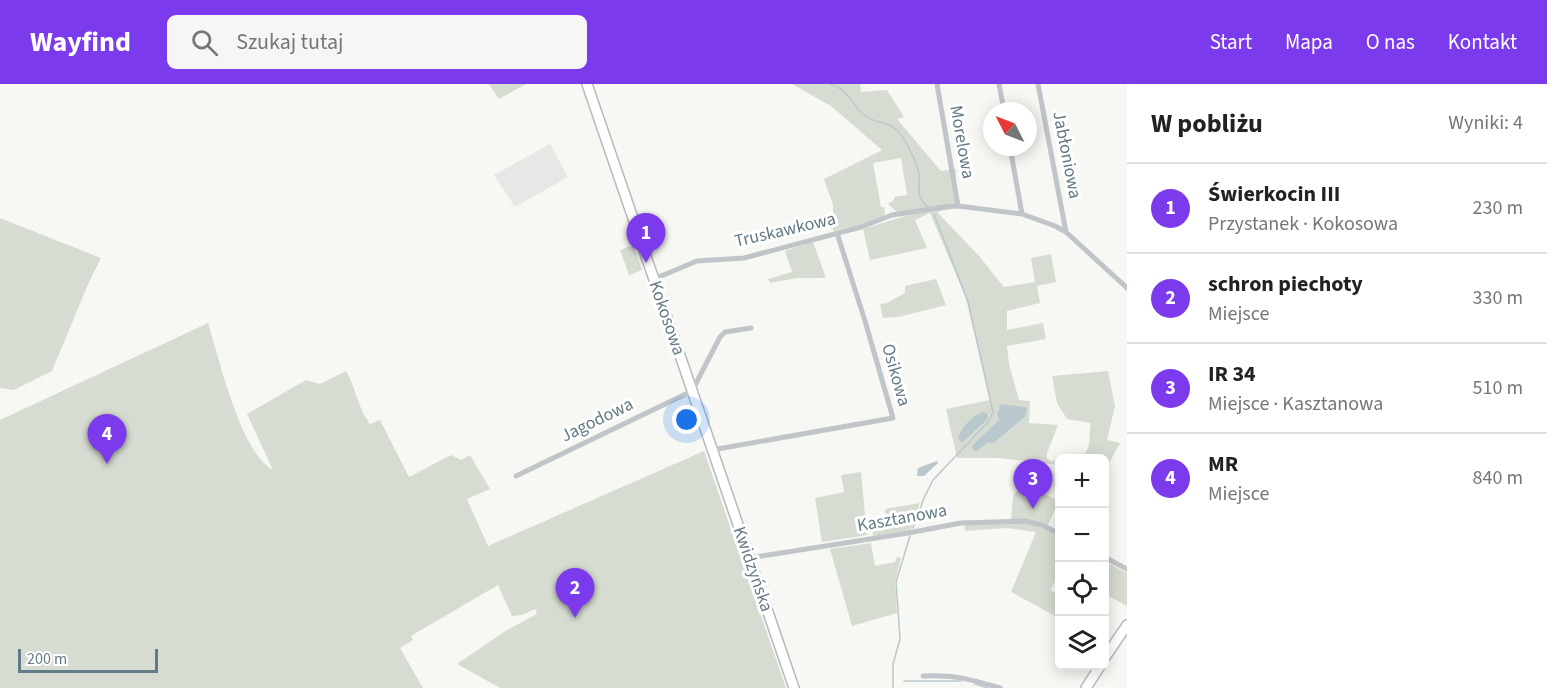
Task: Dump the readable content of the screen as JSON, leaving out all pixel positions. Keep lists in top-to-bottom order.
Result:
{
  "streets": {
    "main road": ["Kokosowa", "Kwidzyńska"],
    "street": [
      "Morelowa",
      "Jabłoniowa",
      "Truskawkowa",
      "Osikowa",
      "Jagodowa",
      "Kasztanowa"
    ]
  },
  "crossings": [
    ["Morelowa", "Truskawkowa"],
    ["Jabłoniowa", "Truskawkowa"],
    ["Truskawkowa", "Kokosowa"],
    ["Truskawkowa", "Osikowa"],
    ["Kokosowa", "Osikowa"],
    ["Kokosowa", "Jagodowa"],
    ["Kokosowa", "Kwidzyńska"],
    ["Osikowa", "Kwidzyńska"],
    ["Kasztanowa", "Kwidzyńska"]
  ],
  "scale_bar": "200 m",
  "north": "top left",
  "page": {
    "header": "Wayfind",
    "search": "Szukaj tutaj",
    "nav": [
      "Start",
      "Mapa",
      "O nas",
      "Kontakt"
    ],
    "heading": ["W pobliżu", "Wyniki: 4"],
    "list": [
      {
        "mark": "1",
        "name": "Świerkocin III",
        "note": "Przystanek · Kokosowa",
        "value": "230 m"
      },
      {
        "mark": "2",
        "name": "schron piechoty",
        "note": "Miejsce",
        "value": "330 m"
      },
      {
        "mark": "3",
        "name": "IR 34",
        "note": "Miejsce · Kasztanowa",
        "value": "510 m"
      },
      {
        "mark": "4",
        "name": "MR",
        "note": "Miejsce",
        "value": "840 m"
      }
    ],
    "pins": [
      "1",
      "4",
      "3",
      "2"
    ],
    "map_buttons": ["+", "−"],
    "scale": "200 m"
  }
}
